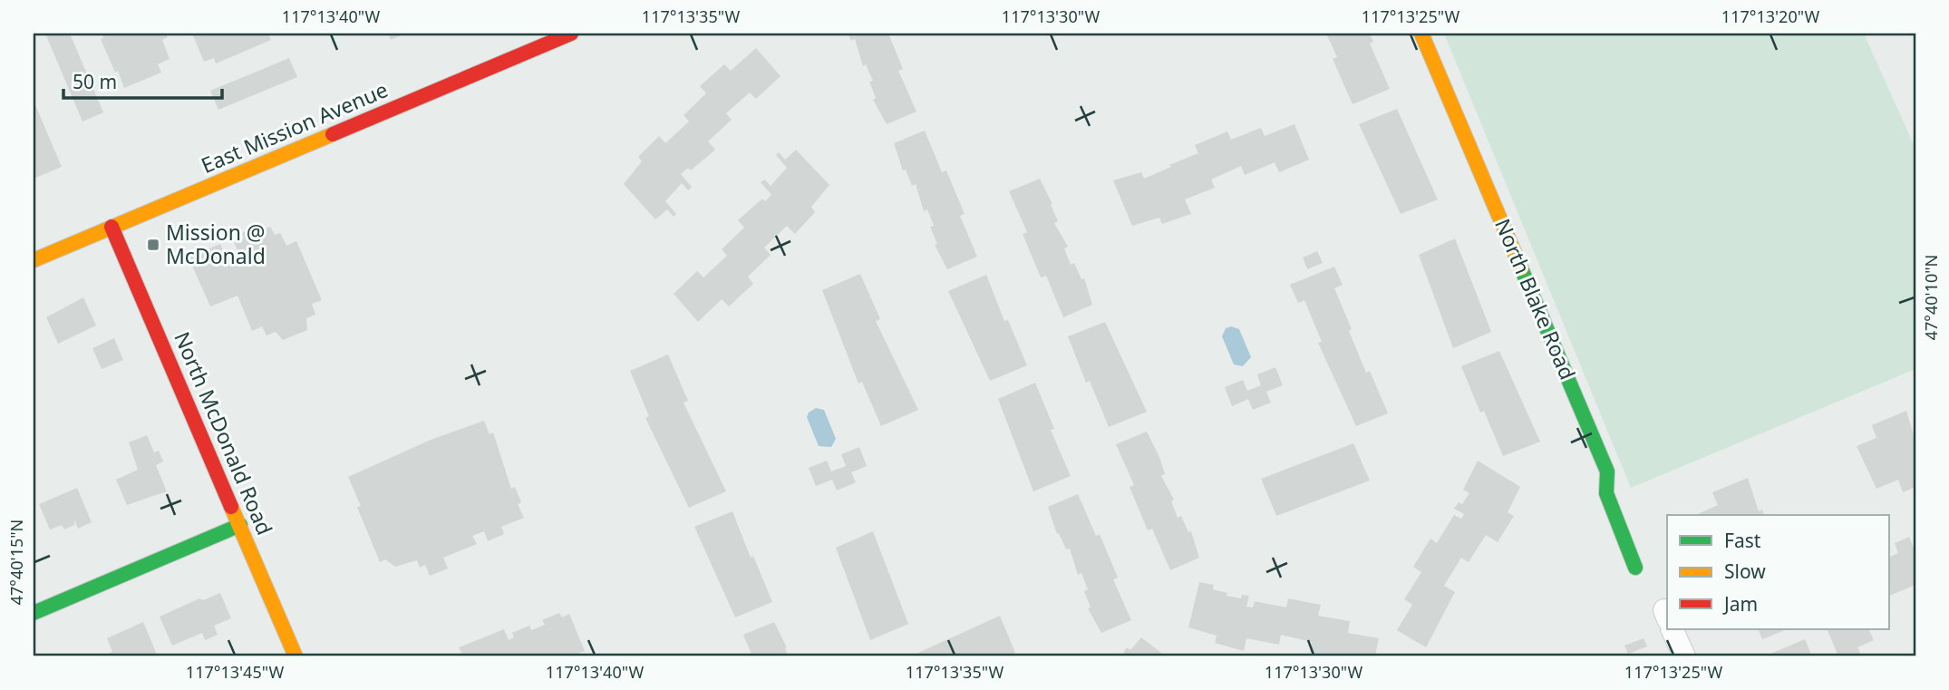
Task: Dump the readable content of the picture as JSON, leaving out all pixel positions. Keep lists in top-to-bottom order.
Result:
{
  "streets": {
    "street": ["East Mission Avenue", "North Blake Road", "North McDonald Road"]
  },
  "crossings": [
    ["East Mission Avenue", "North McDonald Road"]
  ],
  "places": {
    "transit": ["Mission @ McDonald"]
  },
  "legend": ["Fast", "Slow", "Jam"],
  "scale_bar": "50 m",
  "coordinates": [
    "117°13'40\"W",
    "117°13'35\"W",
    "117°13'30\"W",
    "117°13'25\"W",
    "117°13'20\"W",
    "47°40'10\"N",
    "47°40'15\"N",
    "117°13'45\"W"
  ]
}
